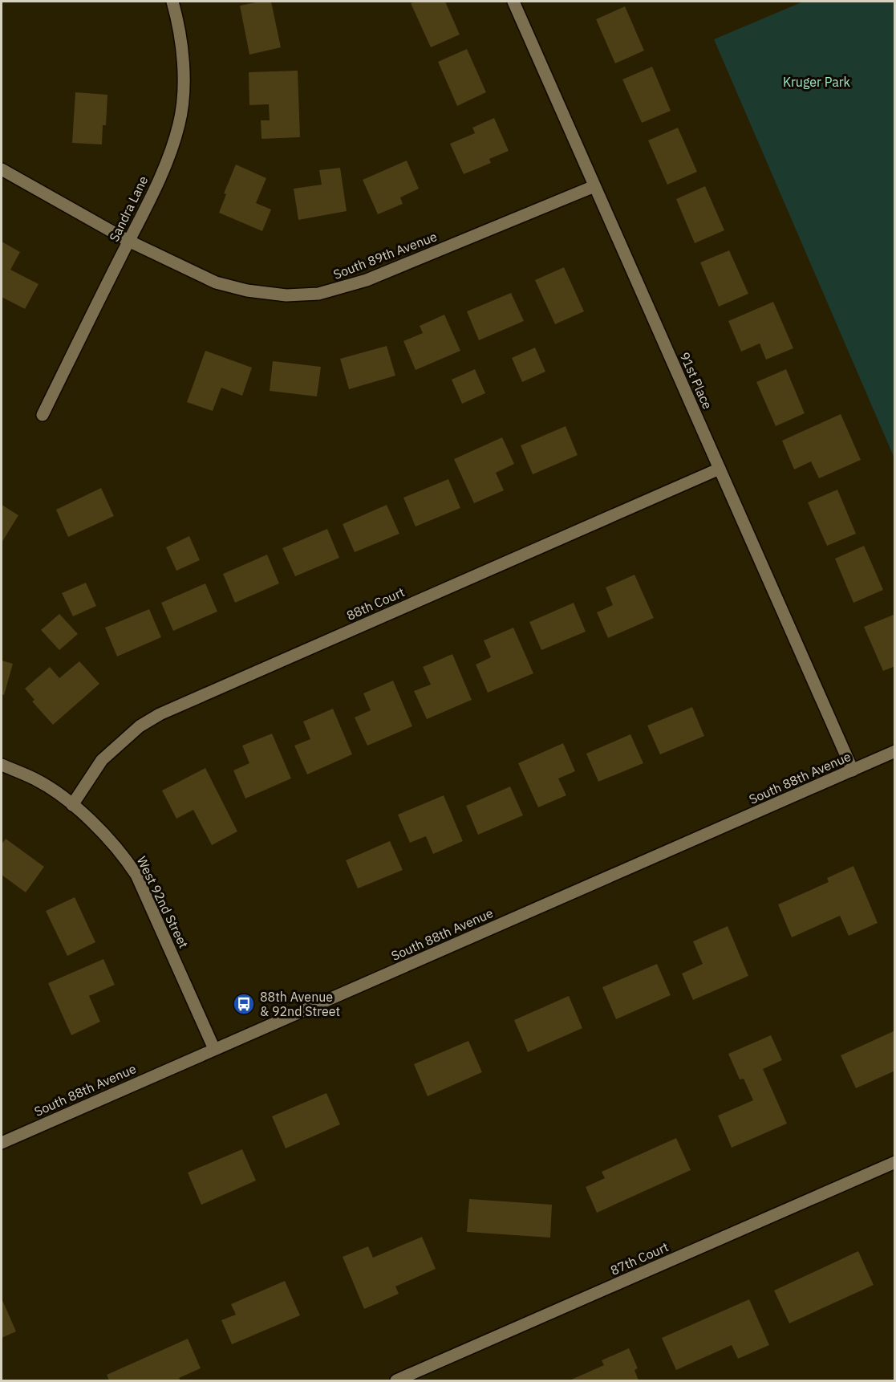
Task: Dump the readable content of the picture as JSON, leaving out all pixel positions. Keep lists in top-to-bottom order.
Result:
{
  "streets": {
    "street": [
      "Sandra Lane",
      "South 89th Avenue",
      "91st Place",
      "88th Court",
      "South 88th Avenue",
      "West 92nd Street",
      "87th Court"
    ]
  },
  "crossings": [
    ["Sandra Lane", "South 89th Avenue"],
    ["South 89th Avenue", "91st Place"],
    ["91st Place", "88th Court"],
    ["91st Place", "South 88th Avenue"],
    ["88th Court", "West 92nd Street"],
    ["South 88th Avenue", "West 92nd Street"]
  ],
  "parks": ["Kruger Park"],
  "places": {
    "bus stop": ["88th Avenue & 92nd Street"]
  }
}
